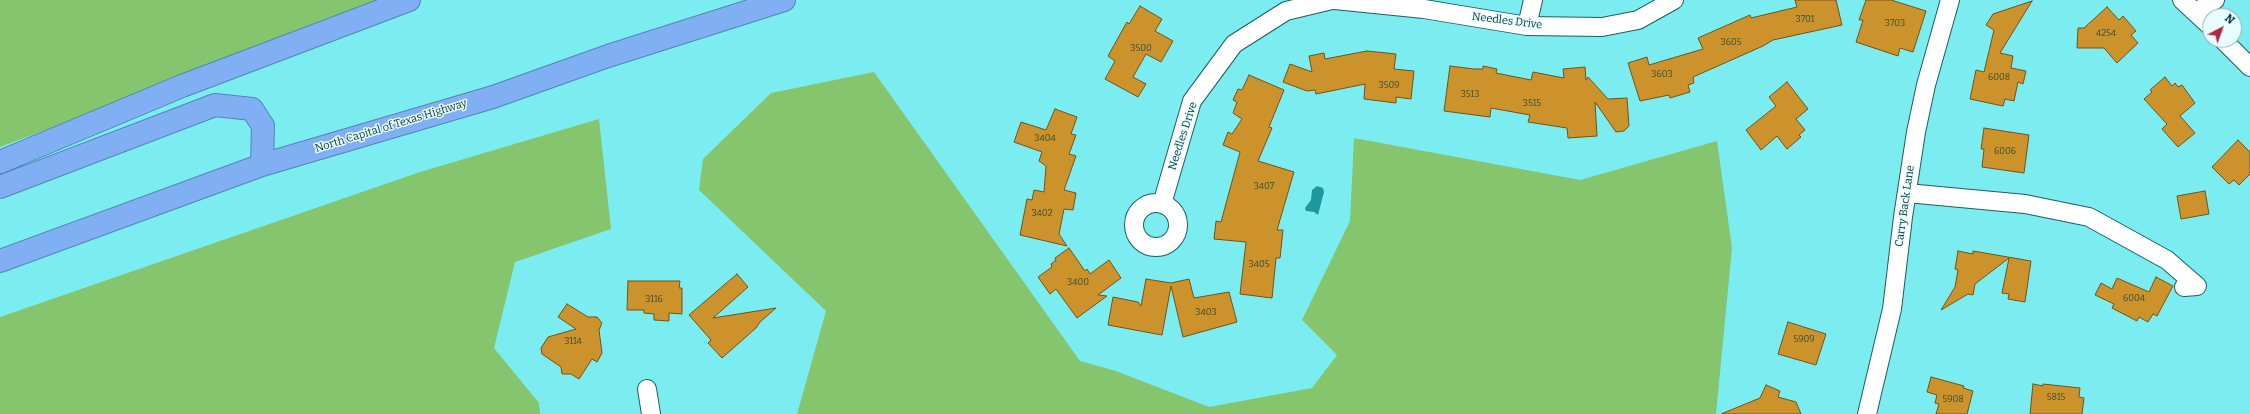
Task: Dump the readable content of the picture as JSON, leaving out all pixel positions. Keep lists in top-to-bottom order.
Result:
{
  "streets": {
    "highway": ["North Capital of Texas Highway"],
    "street": ["Needles Drive", "Carry Back Lane"]
  },
  "house_numbers": [
    "3701",
    "3703",
    "4254",
    "3605",
    "3500",
    "3603",
    "6008",
    "3509",
    "3513",
    "3515",
    "3404",
    "6006",
    "3407",
    "3402",
    "3405",
    "3400",
    "6004",
    "3116",
    "3403",
    "5909",
    "3114",
    "5815",
    "5908"
  ],
  "north": "top right"
}
